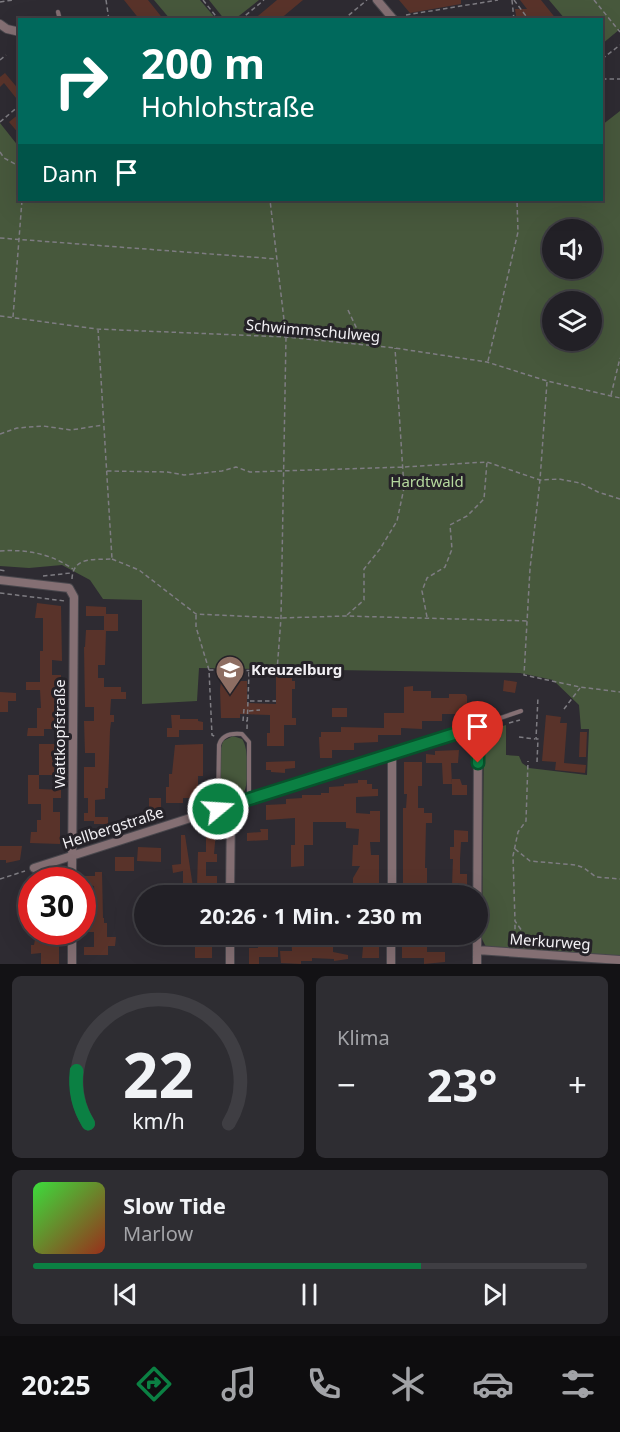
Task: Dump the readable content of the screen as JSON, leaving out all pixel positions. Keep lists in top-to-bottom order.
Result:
{
  "streets": {
    "street": ["Wattkopfstraße", "Hellbergstraße", "Merkurweg"],
    "path": ["Schwimmschulweg"]
  },
  "crossings": [
    ["Wattkopfstraße", "Hellbergstraße"]
  ],
  "parks": ["Hardtwald"],
  "places": {
    "school or university": ["Kreuzelburg"]
  },
  "page": {
    "turn": ["200 m", "Hohlohstraße"],
    "then": "Dann",
    "limit": "30",
    "trip": "20:26 · 1 Min. · 230 m",
    "tile": "Klima",
    "heat": ["−", "23°", "+"],
    "song": ["Slow Tide", "Marlow"],
    "tabs": "20:25",
    "gauge": ["22", "km/h"]
  }
}
